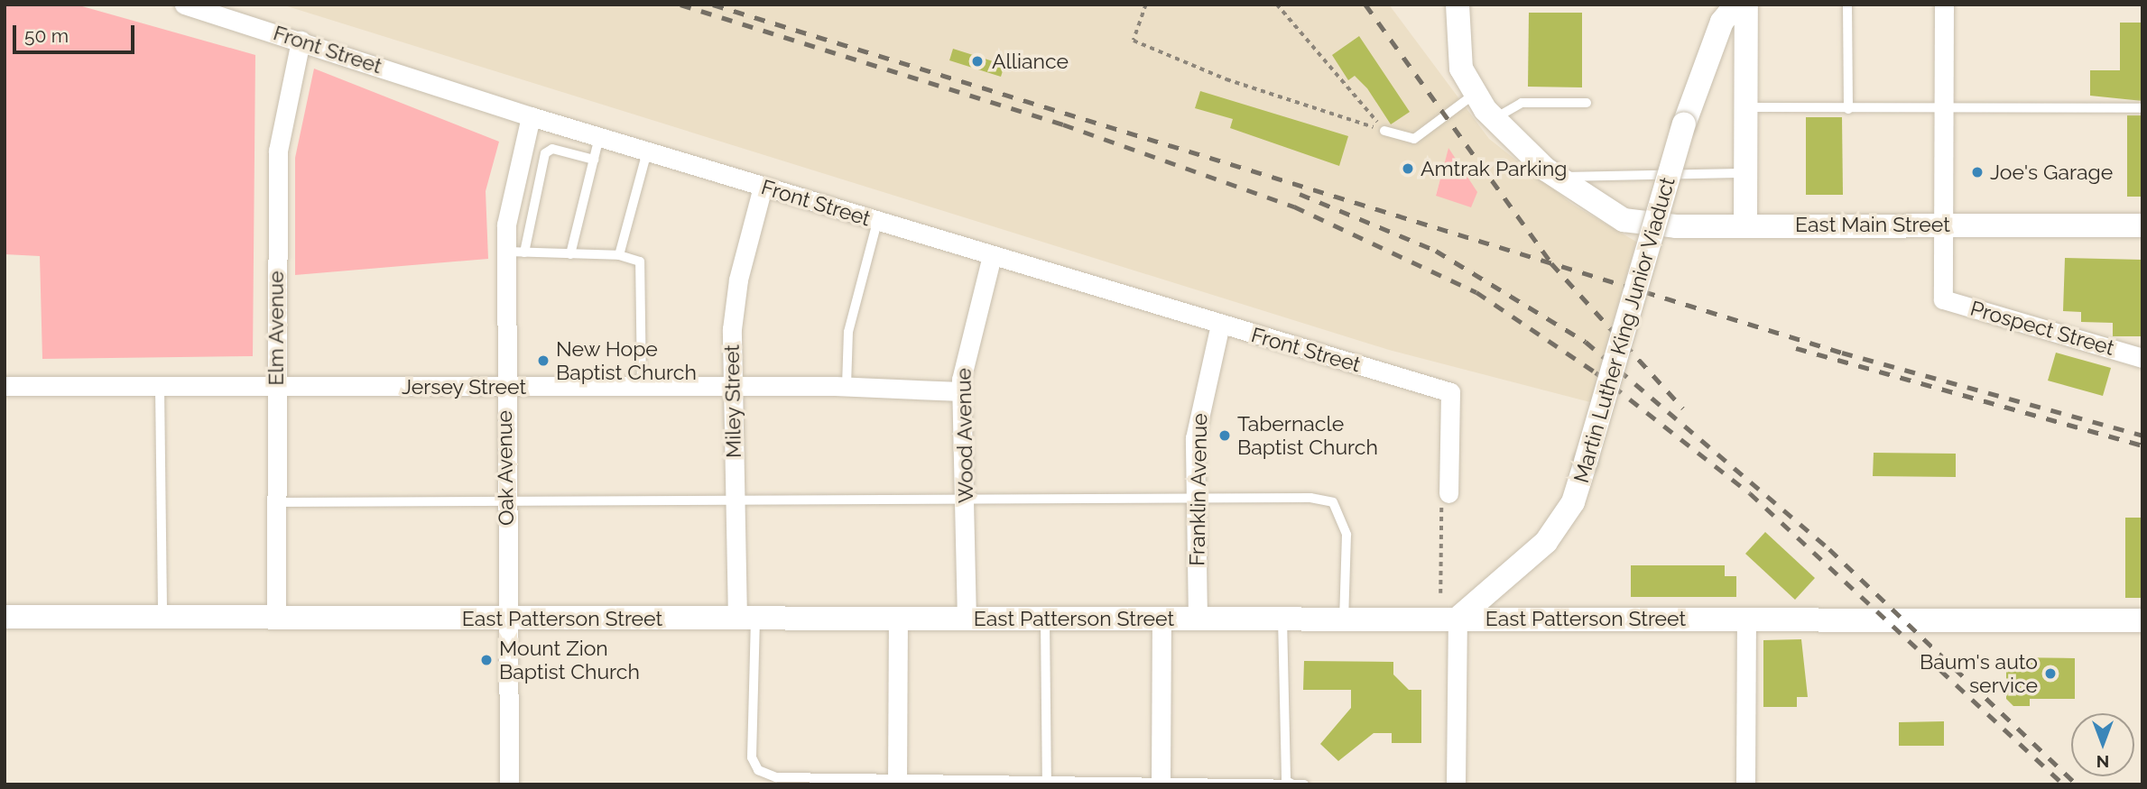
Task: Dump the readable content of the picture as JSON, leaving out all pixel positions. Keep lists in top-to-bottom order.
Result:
{
  "streets": {
    "street": [
      "Front Street",
      "East Main Street",
      "Elm Avenue",
      "Prospect Street",
      "Martin Luther King Junior Viaduct",
      "Jersey Street",
      "Miley Street",
      "Wood Avenue",
      "Oak Avenue",
      "Franklin Avenue",
      "East Patterson Street"
    ]
  },
  "crossings": [
    ["Front Street", "Elm Avenue"],
    ["Front Street", "Miley Street"],
    ["Front Street", "Wood Avenue"],
    ["Front Street", "Oak Avenue"],
    ["Front Street", "Franklin Avenue"],
    ["East Main Street", "Prospect Street"],
    ["Elm Avenue", "Jersey Street"],
    ["Elm Avenue", "East Patterson Street"],
    ["Martin Luther King Junior Viaduct", "East Patterson Street"],
    ["Jersey Street", "Miley Street"],
    ["Jersey Street", "Wood Avenue"],
    ["Jersey Street", "Oak Avenue"],
    ["Miley Street", "East Patterson Street"],
    ["Wood Avenue", "East Patterson Street"],
    ["Oak Avenue", "East Patterson Street"],
    ["Franklin Avenue", "East Patterson Street"]
  ],
  "places": [
    "Alliance",
    "Amtrak Parking",
    "Joe's Garage",
    "New Hope Baptist Church",
    "Tabernacle Baptist Church",
    "Mount Zion Baptist Church",
    "Baum's auto service"
  ],
  "scale_bar": "50 m",
  "north": "bottom"
}
